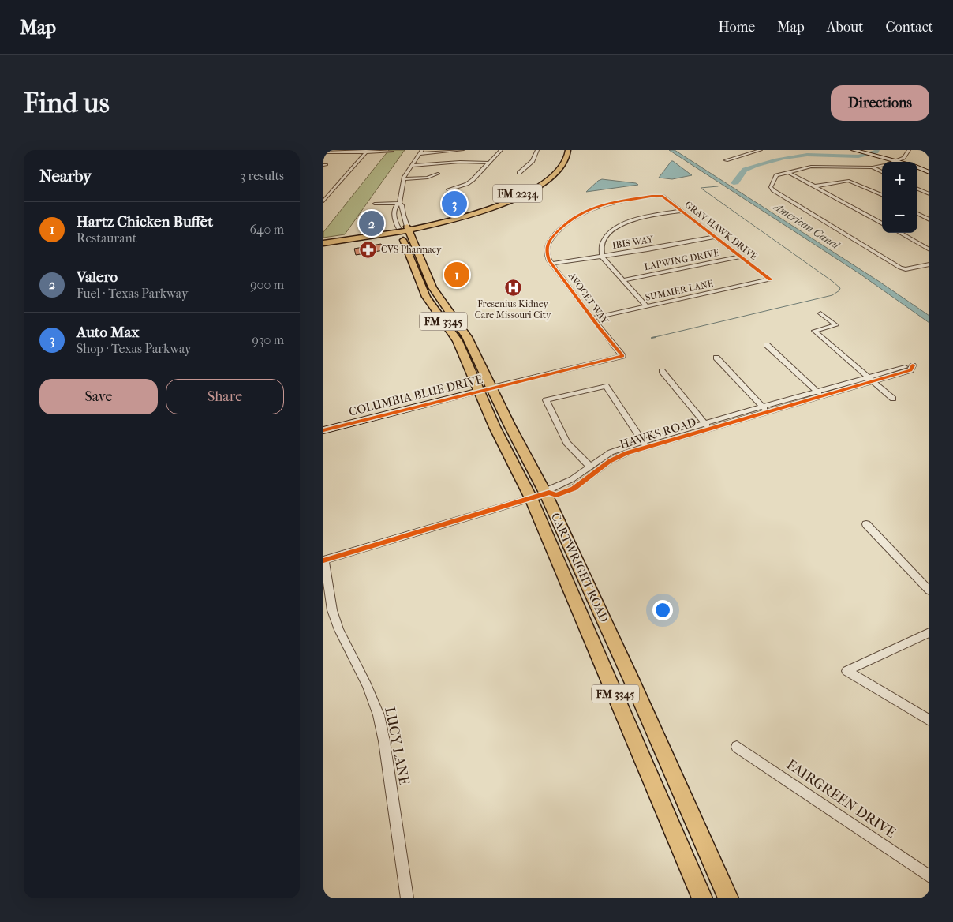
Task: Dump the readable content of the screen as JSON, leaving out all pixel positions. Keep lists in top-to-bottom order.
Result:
{
  "streets": {
    "main road": ["FM 2234", "FM 3345", "CARTWRIGHT ROAD"],
    "street": [
      "GRAY HAWK DRIVE",
      "IBIS WAY",
      "LAPWING DRIVE",
      "SUMMER LANE",
      "AVOCET WAY",
      "COLUMBIA BLUE DRIVE",
      "HAWKS ROAD",
      "LUCY LANE",
      "FAIRGREEN DRIVE"
    ]
  },
  "crossings": [
    ["FM 2234", "CARTWRIGHT ROAD"],
    ["GRAY HAWK DRIVE", "IBIS WAY"],
    ["GRAY HAWK DRIVE", "LAPWING DRIVE"],
    ["GRAY HAWK DRIVE", "SUMMER LANE"],
    ["GRAY HAWK DRIVE", "AVOCET WAY"],
    ["IBIS WAY", "AVOCET WAY"],
    ["SUMMER LANE", "AVOCET WAY"],
    ["AVOCET WAY", "COLUMBIA BLUE DRIVE"],
    ["AVOCET WAY", "CARTWRIGHT ROAD"],
    ["COLUMBIA BLUE DRIVE", "CARTWRIGHT ROAD"],
    ["HAWKS ROAD", "CARTWRIGHT ROAD"],
    ["HAWKS ROAD", "LUCY LANE"]
  ],
  "water": ["American Canal"],
  "places": {
    "pharmacy": ["CVS Pharmacy"],
    "hospital": ["Fresenius Kidney Care Missouri City"]
  },
  "page": {
    "header": "Map",
    "nav": [
      "Home",
      "Map",
      "About",
      "Contact"
    ],
    "buttons": [
      "Directions",
      ["Save", "Share"]
    ],
    "title": "Find us",
    "heading": ["Nearby", "3 results"],
    "map_buttons": ["+", "−"],
    "pins": ["3", "2", "1"],
    "list": [
      {
        "mark": "1",
        "name": "Hartz Chicken Buffet",
        "note": "Restaurant",
        "value": "640 m"
      },
      {
        "mark": "2",
        "name": "Valero",
        "note": "Fuel · Texas Parkway",
        "value": "900 m"
      },
      {
        "mark": "3",
        "name": "Auto Max",
        "note": "Shop · Texas Parkway",
        "value": "930 m"
      }
    ]
  }
}
